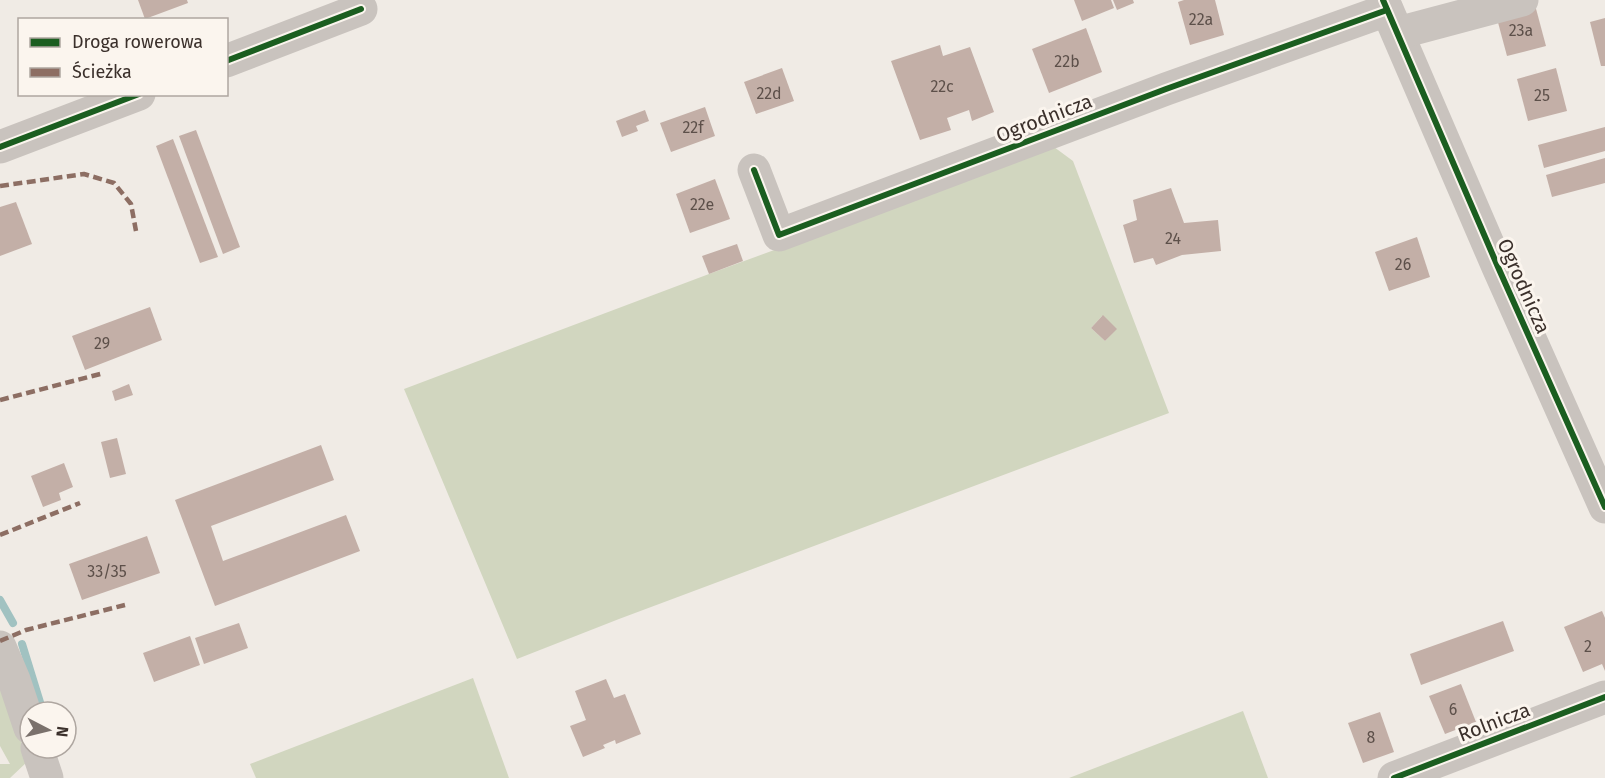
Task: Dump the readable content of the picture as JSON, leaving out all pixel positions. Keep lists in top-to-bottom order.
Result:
{
  "streets": {
    "street": ["Ogrodnicza", "Rolnicza"]
  },
  "house_numbers": [
    "22a",
    "23a",
    "22b",
    "22c",
    "22d",
    "25",
    "22f",
    "22e",
    "24",
    "26",
    "29",
    "33/35",
    "2",
    "6",
    "8"
  ],
  "legend": ["Droga rowerowa", "Ścieżka"],
  "north": "right"
}
